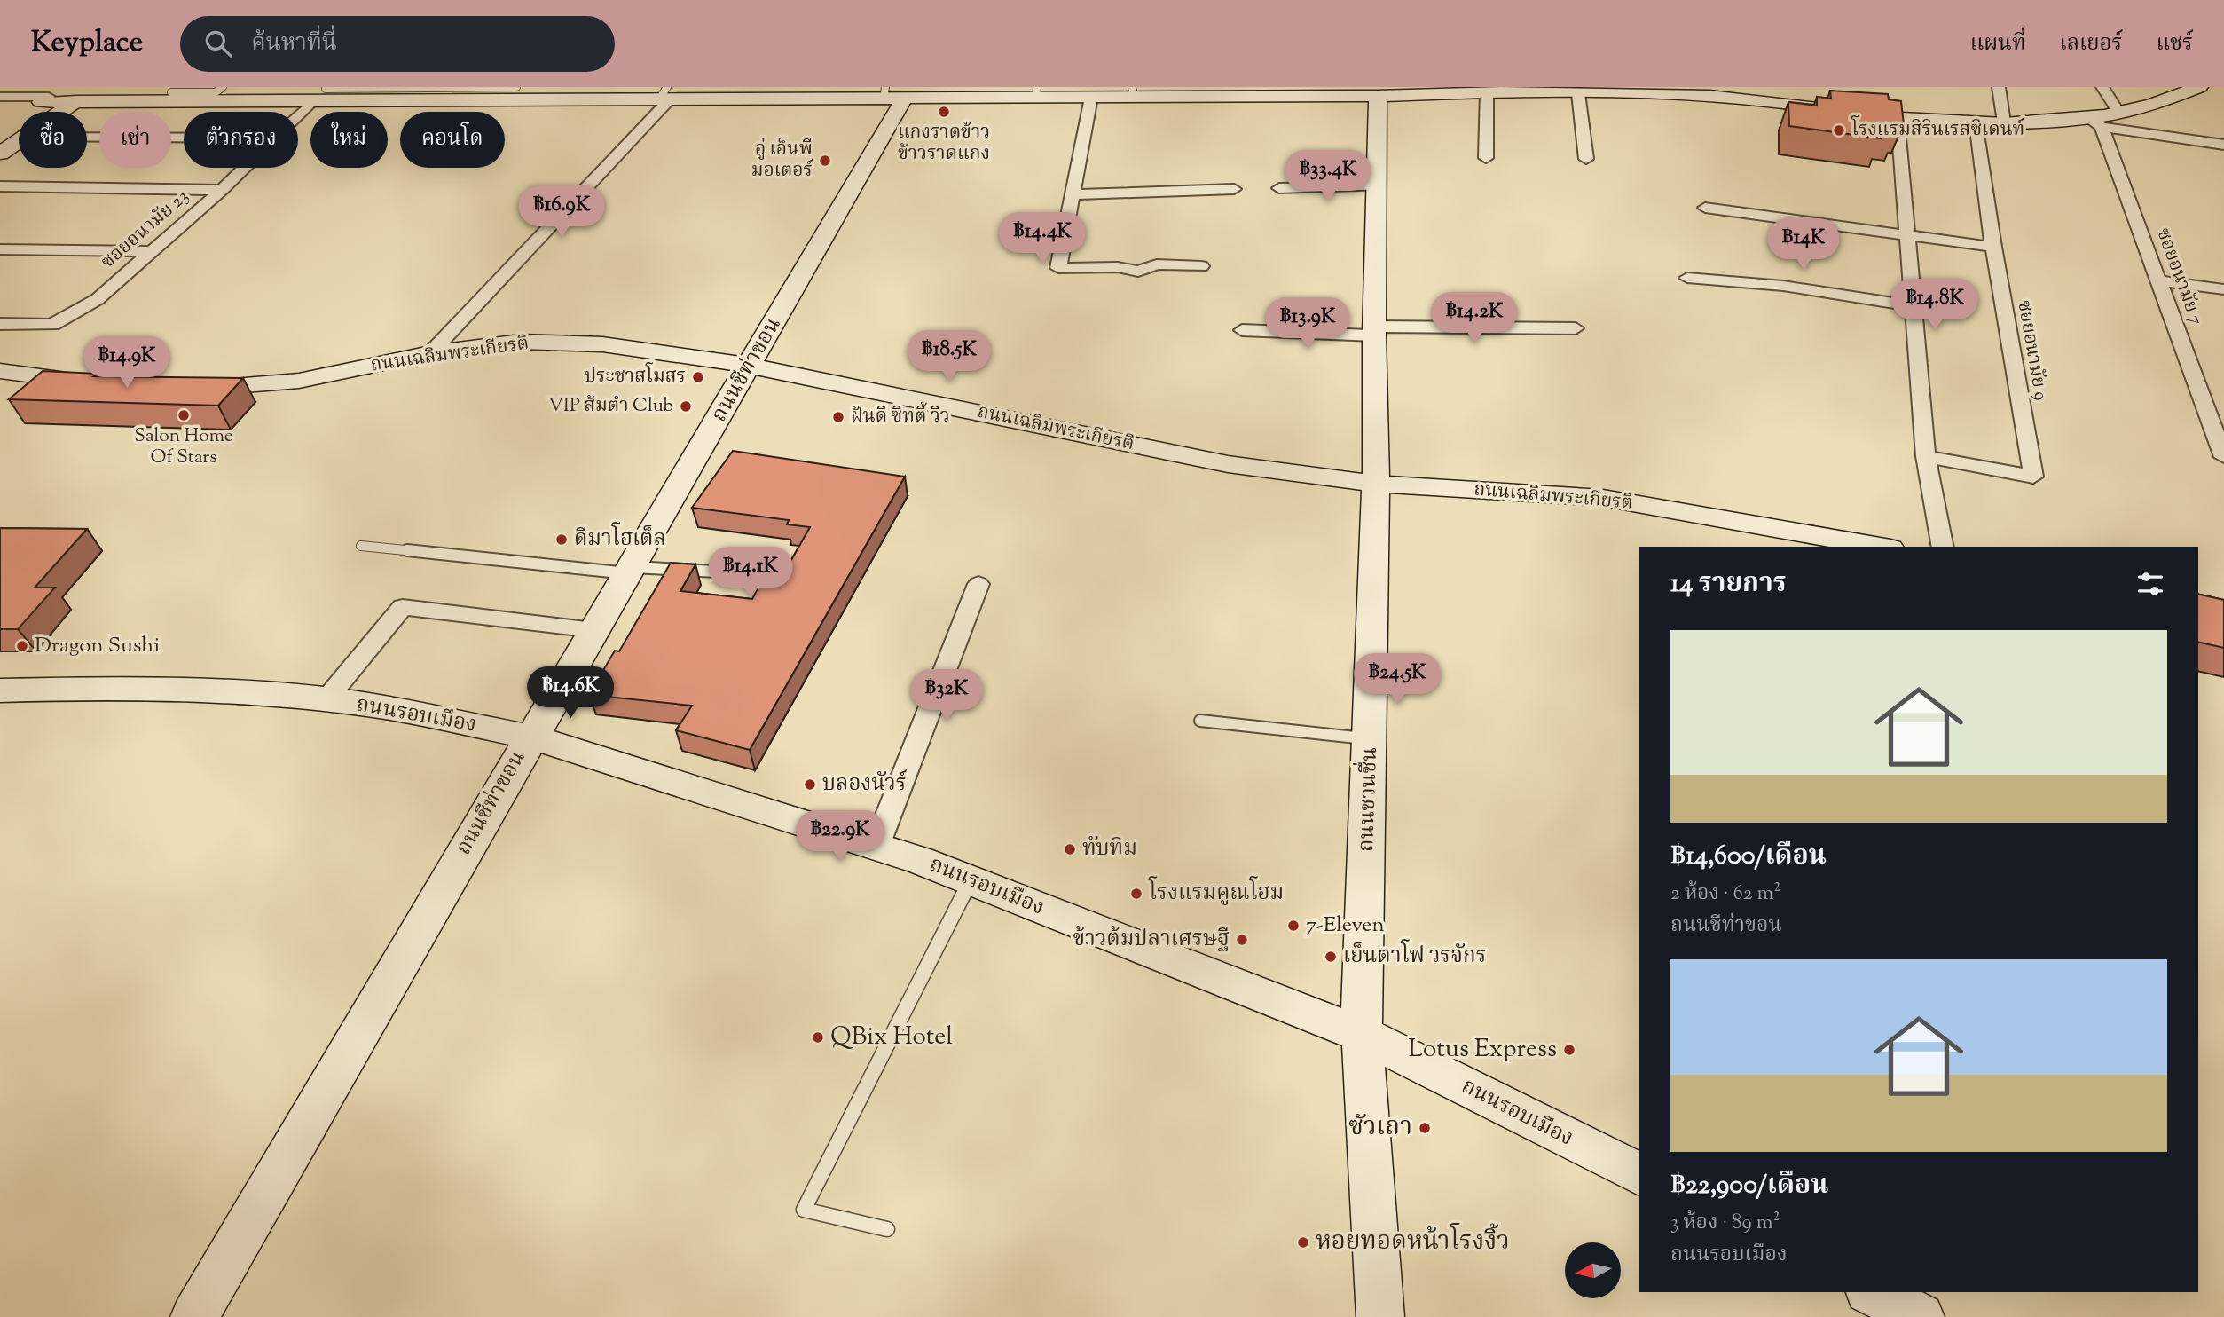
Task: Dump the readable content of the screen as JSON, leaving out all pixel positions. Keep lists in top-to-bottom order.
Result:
{
  "streets": {
    "street": [
      "ซอยอนามัย 23",
      "ซอยอนามัย 7",
      "ซอยอนามัย 9",
      "ถนนเฉลิมพระเกียรติ",
      "ถนนชีท่าขอน",
      "ถนนรอบเมือง",
      "ถนนชวนชื่น"
    ]
  },
  "crossings": [
    ["ถนนเฉลิมพระเกียรติ", "ถนนชีท่าขอน"],
    ["ถนนเฉลิมพระเกียรติ", "ถนนชวนชื่น"],
    ["ถนนชีท่าขอน", "ถนนรอบเมือง"],
    ["ถนนรอบเมือง", "ถนนชวนชื่น"]
  ],
  "places": [
    "แกงราดข้าว ข้าวราดแกง",
    "โรงแรมสิรินเรสซิเดนท์",
    "อู่ เอ็นพี มอเตอร์",
    "ประชาสโมสร",
    "VIP ส้มตำ Club",
    "Salon Home Of Stars",
    "ฝันดี ซิทตี้ วิว",
    "ดีมาโฮเต็ล",
    "Dragon Sushi",
    "บลองนัวร์",
    "ทับทิม",
    "โรงแรมคูณโฮม",
    "7-Eleven",
    "ข้าวต้มปลาเศรษฐี",
    "เย็นตาโฟ วรจักร",
    "QBix Hotel",
    "Lotus Express",
    "ซัวเถา",
    "หอยทอดหน้าโรงงิ้ว"
  ],
  "north": "left",
  "page": {
    "header": "Keyplace",
    "search": "ค้นหาที่นี่",
    "nav": ["แผนที่", "เลเยอร์", "แชร์"],
    "chip": [
      "ซื้อ",
      "เช่า",
      "ตัวกรอง",
      "ใหม่",
      "คอนโด"
    ],
    "price": [
      "฿33.4K",
      "฿16.9K",
      "฿14.4K",
      "฿14K",
      "฿14.8K",
      "฿14.2K",
      "฿13.9K",
      "฿18.5K",
      "฿14.9K",
      "฿14.1K",
      "฿24.5K",
      "฿14.6K",
      "฿32K",
      "฿22.9K"
    ],
    "heading": "14 รายการ",
    "list": [
      {
        "name": "฿14,600/เดือน",
        "note": "2 ห้อง · 62 m² · ถนนชีท่าขอน"
      },
      {
        "name": "฿22,900/เดือน",
        "note": "3 ห้อง · 89 m² · ถนนรอบเมือง"
      }
    ]
  }
}
